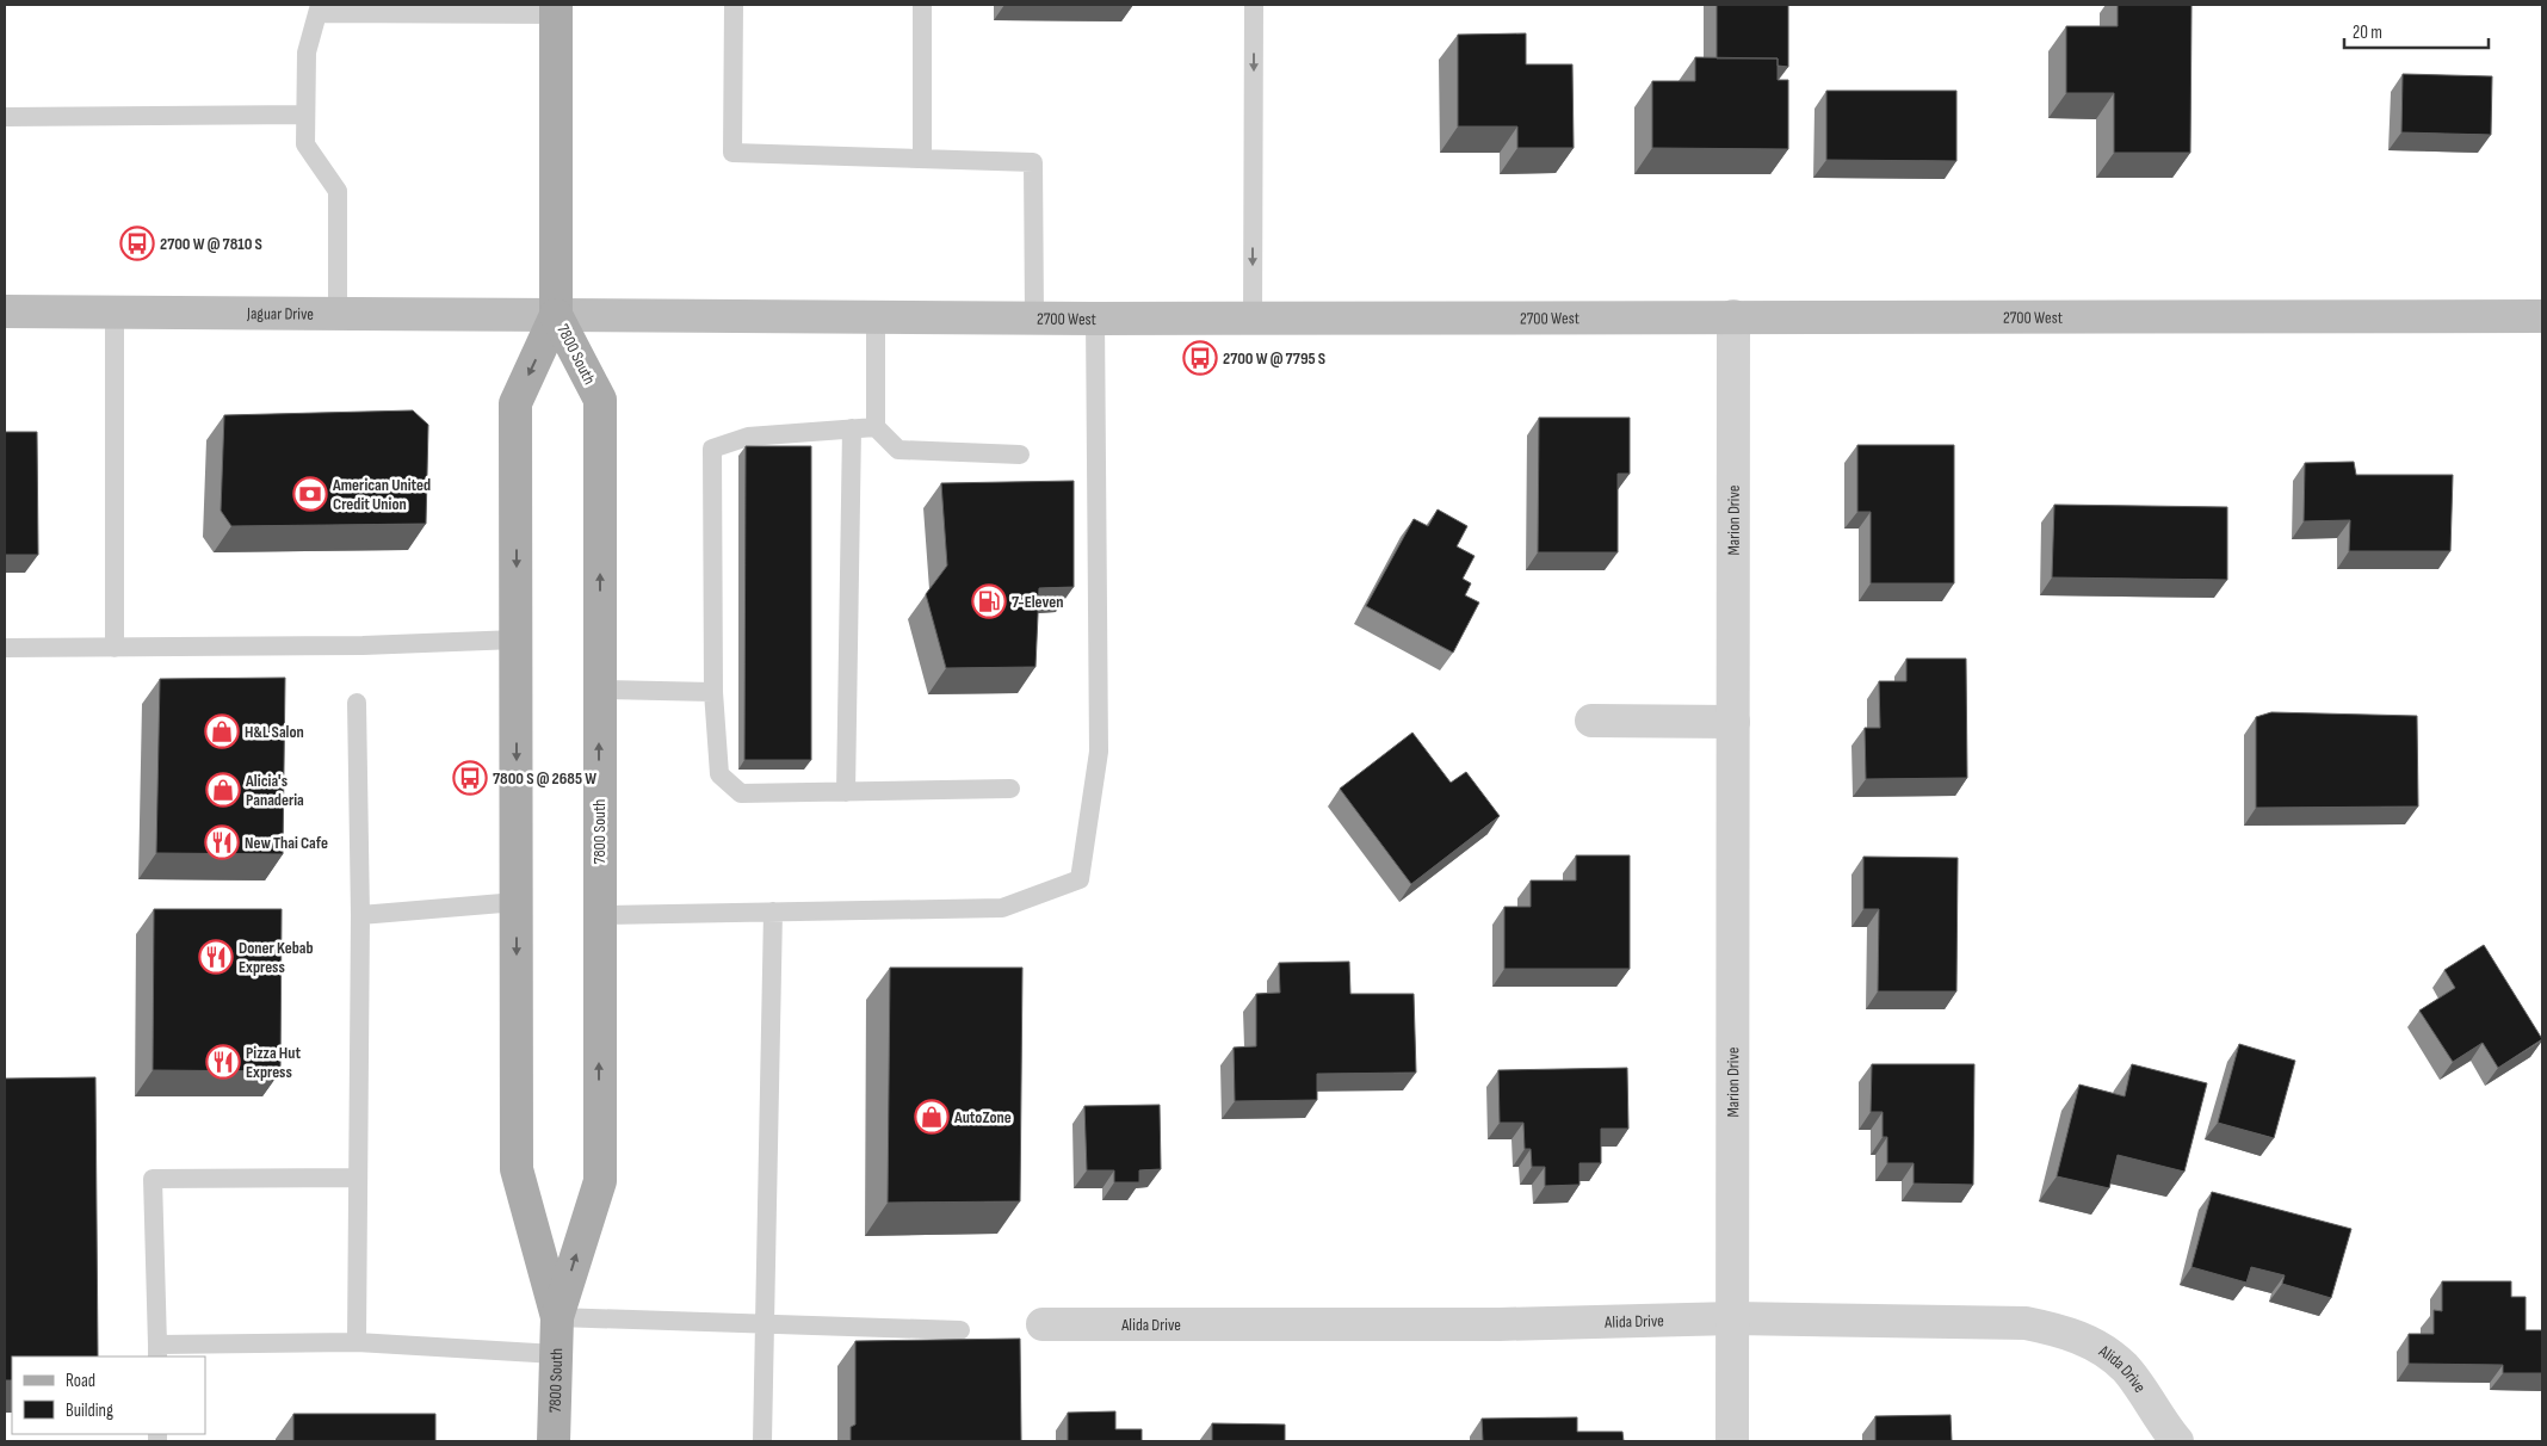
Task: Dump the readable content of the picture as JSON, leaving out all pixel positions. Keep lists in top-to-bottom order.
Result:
{
  "streets": {
    "main road": ["Jaguar Drive", "2700 West", "7800 South"],
    "street": ["Marion Drive", "Alida Drive"]
  },
  "crossings": [
    ["Jaguar Drive", "2700 West"],
    ["Jaguar Drive", "7800 South"],
    ["2700 West", "7800 South"],
    ["2700 West", "Marion Drive"],
    ["Marion Drive", "Alida Drive"]
  ],
  "places": {
    "bus stop": ["2700 W @ 7810 S", "2700 W @ 7795 S", "7800 S @ 2685 W"],
    "bank": ["American United Credit Union"],
    "fuel station": ["7-Eleven"],
    "shop": ["H&L Salon", "Alicia's Panaderia", "AutoZone"],
    "restaurant": ["New Thai Cafe", "Doner Kebab Express", "Pizza Hut Express"]
  },
  "legend": ["Road", "Building"],
  "scale_bar": "20 m"
}
